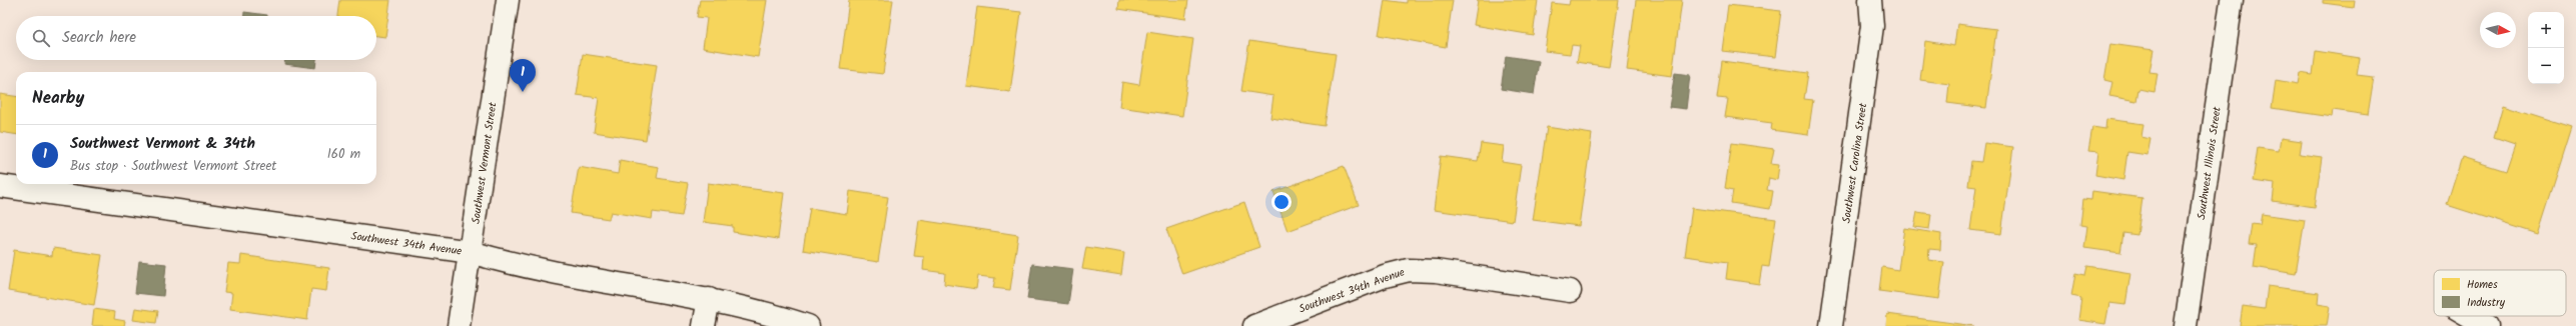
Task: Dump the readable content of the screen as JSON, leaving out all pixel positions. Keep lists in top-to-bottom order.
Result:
{
  "streets": {
    "street": [
      "Southwest Vermont Street",
      "Southwest Carolina Street",
      "Southwest Illinois Street",
      "Southwest 34th Avenue"
    ]
  },
  "crossings": [
    ["Southwest Vermont Street", "Southwest 34th Avenue"]
  ],
  "legend": ["Homes", "Industry"],
  "north": "right",
  "page": {
    "map_buttons": ["+", "−"],
    "search": "Search here",
    "pins": "1",
    "heading": "Nearby",
    "list": [
      {
        "mark": "1",
        "name": "Southwest Vermont & 34th",
        "note": "Bus stop · Southwest Vermont Street",
        "value": "160 m"
      }
    ]
  }
}
